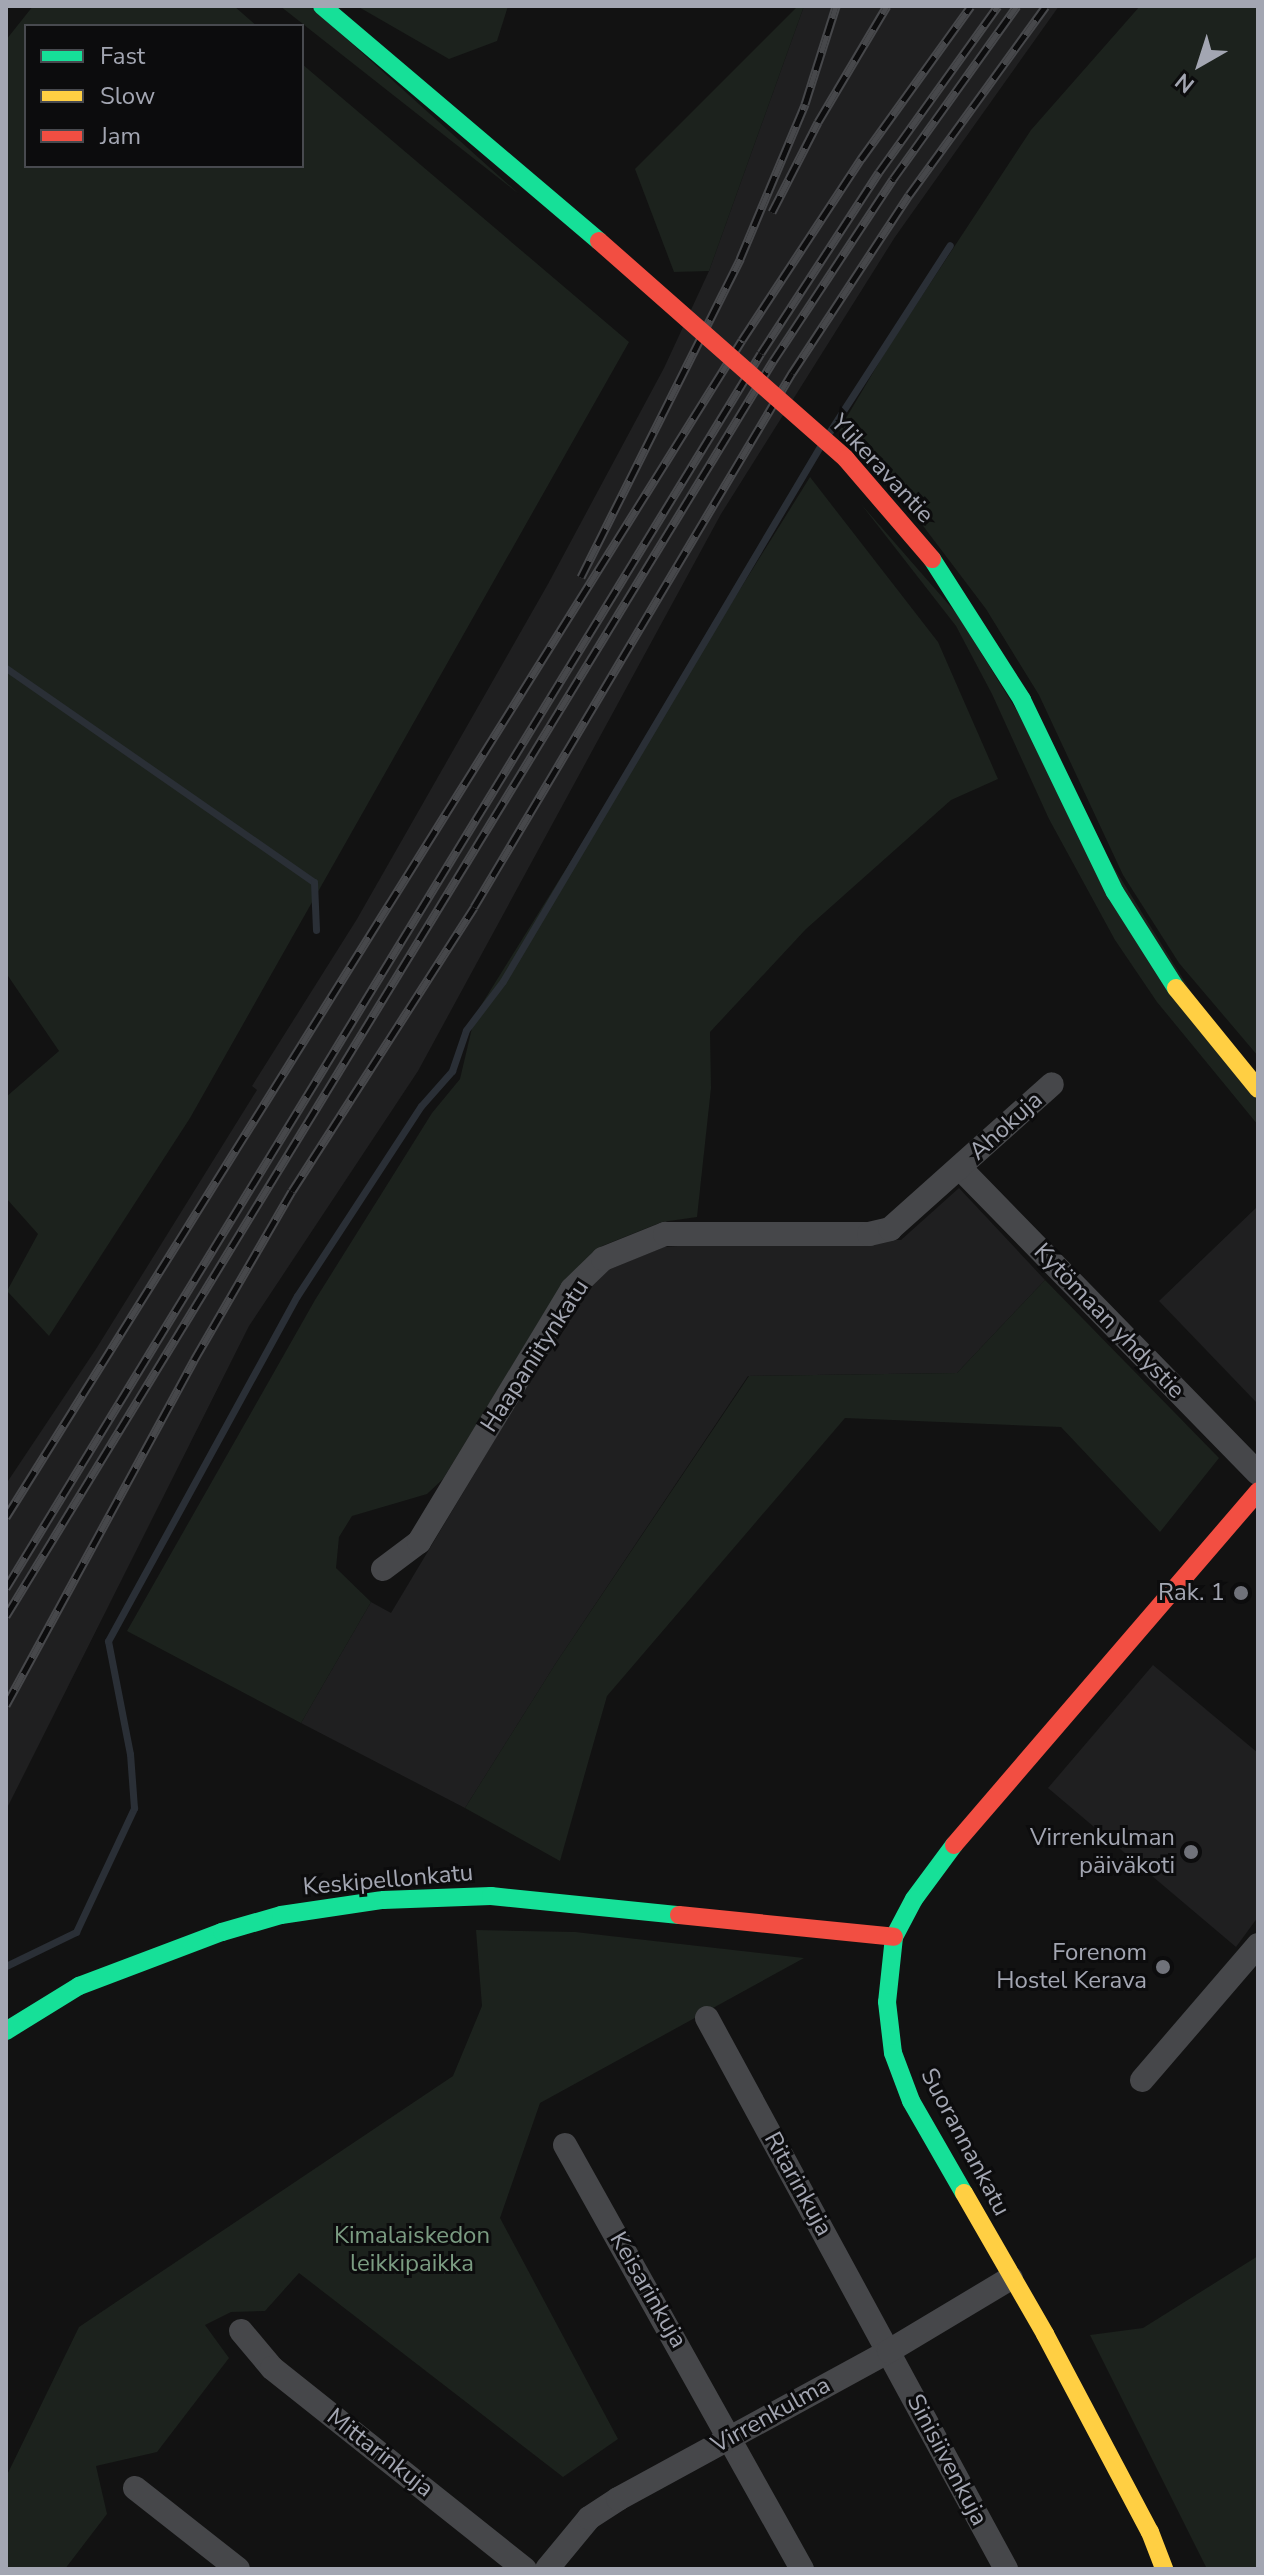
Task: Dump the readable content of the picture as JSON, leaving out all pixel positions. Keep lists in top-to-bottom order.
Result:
{
  "streets": {
    "street": [
      "Ylikeravantie",
      "Ahokuja",
      "Kytömaan yhdystie",
      "Haapaniitynkatu",
      "Keskipellonkatu",
      "Suorannankatu",
      "Ritarinkuja",
      "Keisarinkuja",
      "Virrenkulma",
      "Mittarinkuja",
      "Sinisiivenkuja"
    ]
  },
  "crossings": [
    ["Ahokuja", "Kytömaan yhdystie"],
    ["Ahokuja", "Haapaniitynkatu"],
    ["Kytömaan yhdystie", "Haapaniitynkatu"],
    ["Keskipellonkatu", "Suorannankatu"],
    ["Suorannankatu", "Virrenkulma"],
    ["Ritarinkuja", "Virrenkulma"],
    ["Ritarinkuja", "Sinisiivenkuja"],
    ["Keisarinkuja", "Virrenkulma"],
    ["Virrenkulma", "Sinisiivenkuja"]
  ],
  "parks": ["Kimalaiskedon leikkipaikka"],
  "places": ["Rak. 1", "Virrenkulman päiväkoti", "Forenom Hostel Kerava"],
  "legend": ["Fast", "Slow", "Jam"],
  "north": "bottom left"
}
